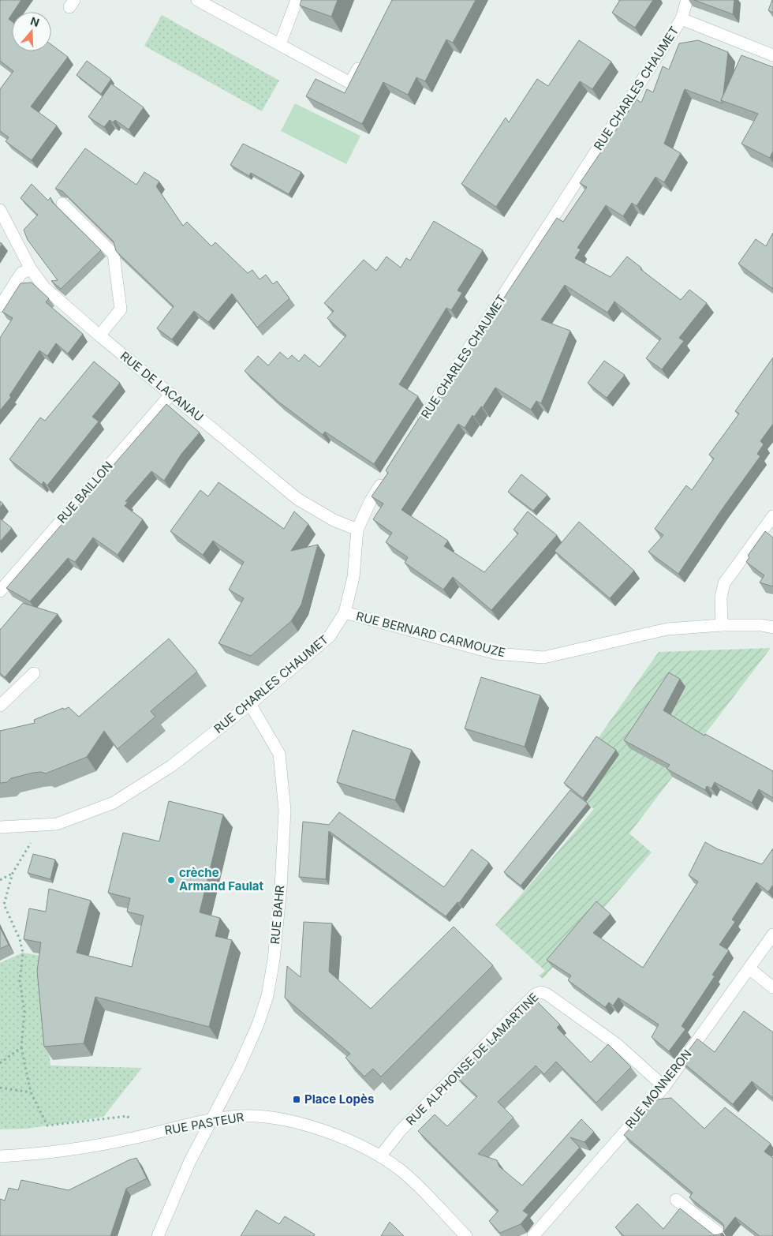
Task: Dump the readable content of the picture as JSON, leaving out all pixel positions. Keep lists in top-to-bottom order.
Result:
{
  "streets": {
    "street": [
      "RUE CHARLES CHAUMET",
      "RUE DE LACANAU",
      "RUE BAILLON",
      "RUE BERNARD CARMOUZE",
      "RUE BAHR",
      "RUE ALPHONSE DE LAMARTINE",
      "RUE MONNERON",
      "RUE PASTEUR"
    ]
  },
  "crossings": [
    ["RUE CHARLES CHAUMET", "RUE DE LACANAU"],
    ["RUE CHARLES CHAUMET", "RUE BERNARD CARMOUZE"],
    ["RUE CHARLES CHAUMET", "RUE BAHR"],
    ["RUE DE LACANAU", "RUE BAILLON"],
    ["RUE BAHR", "RUE PASTEUR"],
    ["RUE ALPHONSE DE LAMARTINE", "RUE MONNERON"],
    ["RUE ALPHONSE DE LAMARTINE", "RUE PASTEUR"]
  ],
  "places": {
    "other": ["crèche Armand Faulat"],
    "transit": ["Place Lopès"]
  },
  "north": "top"
}
